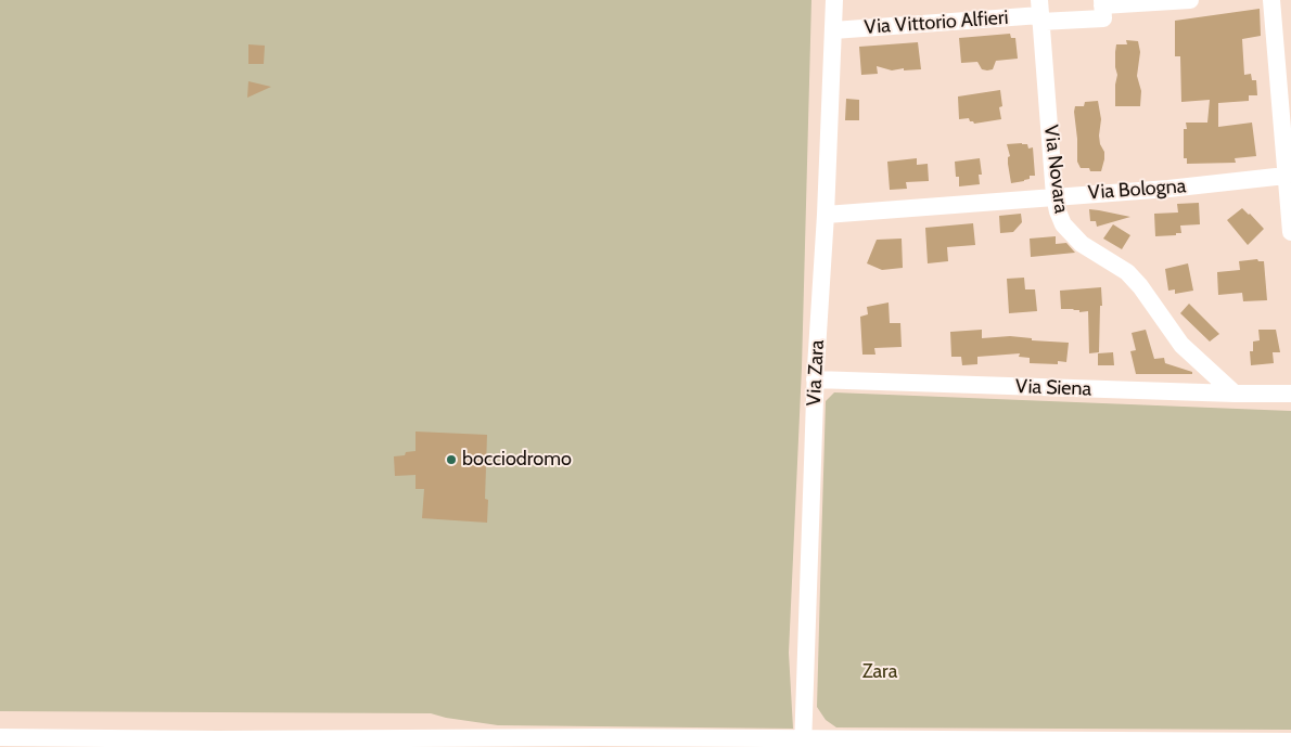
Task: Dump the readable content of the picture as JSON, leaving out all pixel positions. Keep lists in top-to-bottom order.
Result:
{
  "streets": {
    "street": [
      "Via Vittorio Alfieri",
      "Via Novara",
      "Via Bologna",
      "Via Zara",
      "Via Siena"
    ]
  },
  "crossings": [
    ["Via Vittorio Alfieri", "Via Novara"],
    ["Via Vittorio Alfieri", "Via Zara"],
    ["Via Novara", "Via Bologna"],
    ["Via Novara", "Via Siena"],
    ["Via Bologna", "Via Zara"],
    ["Via Zara", "Via Siena"]
  ],
  "parks": ["Zara"],
  "places": ["bocciodromo"]
}
